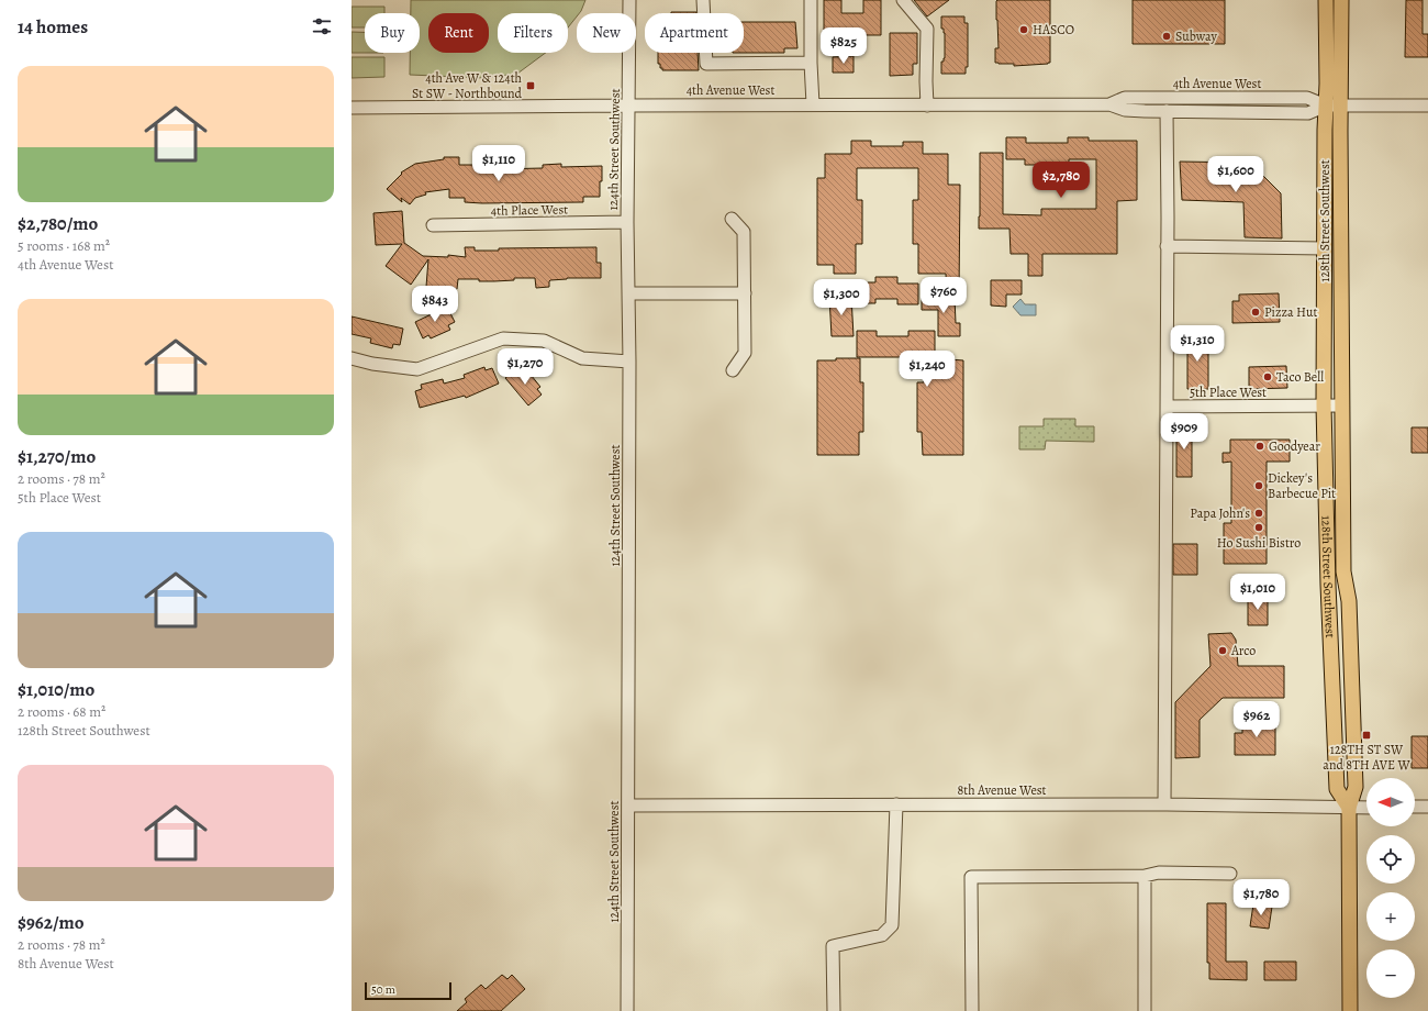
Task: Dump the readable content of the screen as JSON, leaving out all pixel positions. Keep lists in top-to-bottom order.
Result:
{
  "streets": {
    "main road": ["128th Street Southwest"],
    "street": [
      "4th Avenue West",
      "124th Street Southwest",
      "4th Place West",
      "5th Place West",
      "8th Avenue West"
    ]
  },
  "crossings": [
    ["4th Avenue West", "124th Street Southwest"],
    ["4th Avenue West", "128th Street Southwest"],
    ["124th Street Southwest", "4th Place West"],
    ["124th Street Southwest", "8th Avenue West"],
    ["128th Street Southwest", "5th Place West"],
    ["128th Street Southwest", "8th Avenue West"]
  ],
  "places": {
    "other": [
      "HASCO",
      "Subway",
      "Pizza Hut",
      "Taco Bell",
      "Goodyear",
      "Dickey's Barbecue Pit",
      "Papa John's",
      "Ho Sushi Bistro",
      "Arco"
    ],
    "transit": ["4th Ave W & 124th St SW - Northbound", "128TH ST SW and 8TH AVE W"]
  },
  "scale_bar": "50 m",
  "north": "left",
  "page": {
    "heading": "14 homes",
    "chip": [
      "Buy",
      "Rent",
      "Filters",
      "New",
      "Apartment"
    ],
    "price": [
      "$825",
      "$1,110",
      "$1,600",
      "$2,780",
      "$760",
      "$1,300",
      "$843",
      "$1,310",
      "$1,270",
      "$1,240",
      "$909",
      "$1,010",
      "$962",
      "$1,780"
    ],
    "list": [
      {
        "name": "$2,780/mo",
        "note": "5 rooms · 168 m² · 4th Avenue West"
      },
      {
        "name": "$1,270/mo",
        "note": "2 rooms · 78 m² · 5th Place West"
      },
      {
        "name": "$1,010/mo",
        "note": "2 rooms · 68 m² · 128th Street Southwest"
      },
      {
        "name": "$962/mo",
        "note": "2 rooms · 78 m² · 8th Avenue West"
      }
    ],
    "map_buttons": ["+", "−"],
    "scale": "50 m"
  }
}
